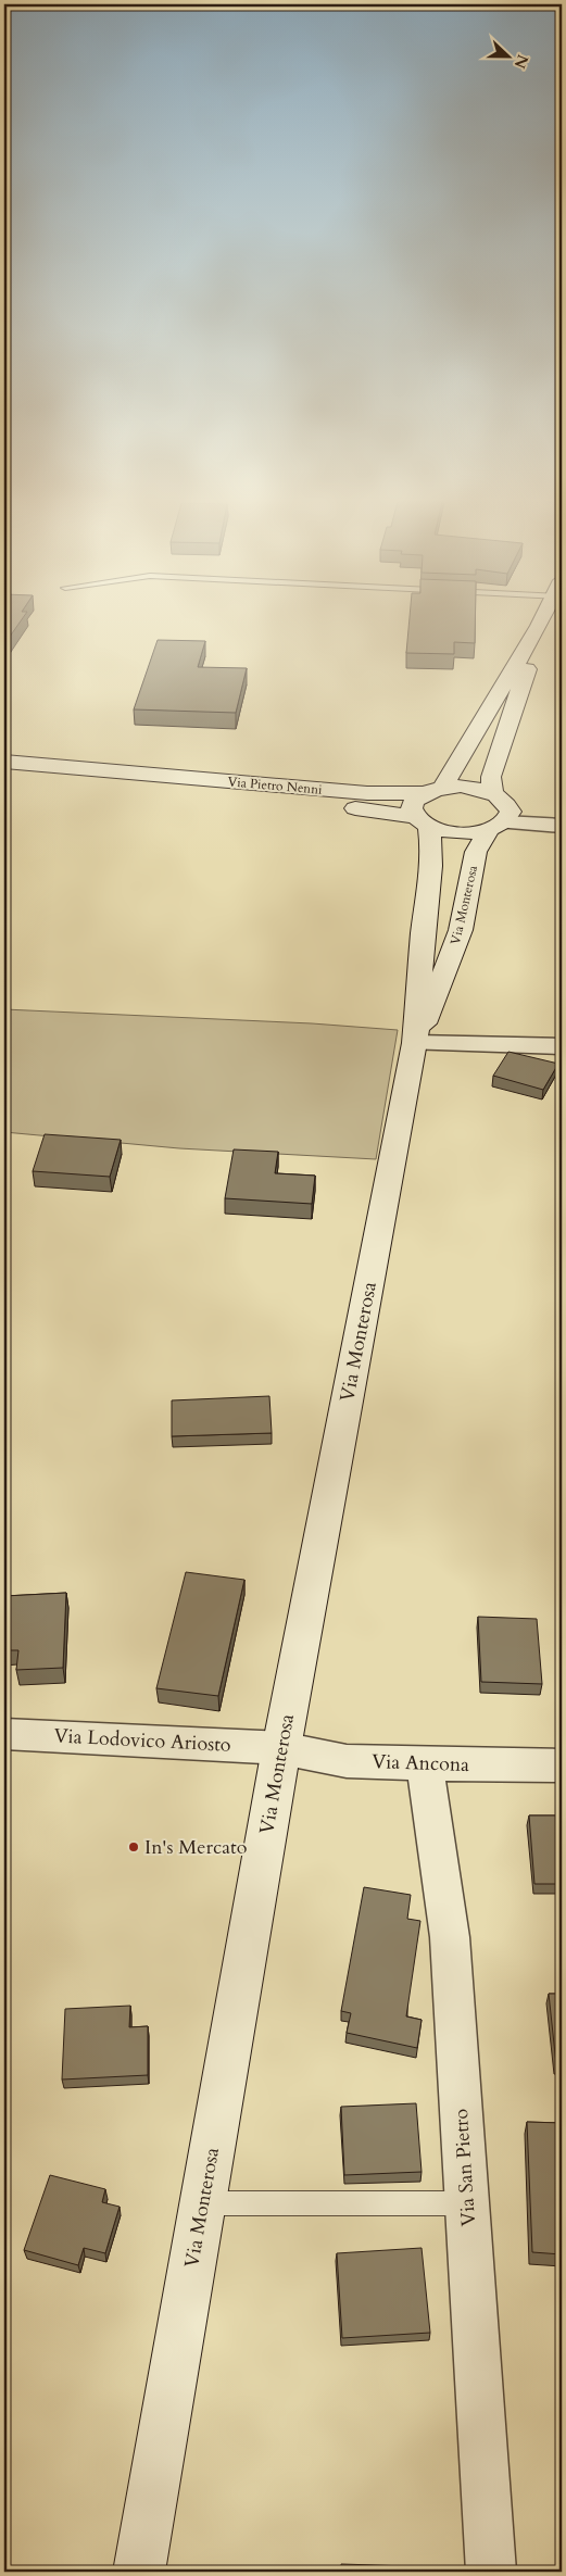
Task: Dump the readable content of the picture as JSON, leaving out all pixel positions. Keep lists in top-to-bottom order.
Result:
{
  "streets": {
    "main road": ["Via Pietro Nenni", "Via Monterosa"],
    "street": ["Via Lodovico Ariosto", "Via Ancona", "Via San Pietro"]
  },
  "crossings": [
    ["Via Pietro Nenni", "Via Monterosa"],
    ["Via Monterosa", "Via Lodovico Ariosto"],
    ["Via Monterosa", "Via Ancona"],
    ["Via Lodovico Ariosto", "Via Ancona"],
    ["Via Ancona", "Via San Pietro"]
  ],
  "places": ["In's Mercato"],
  "north": "right"
}
